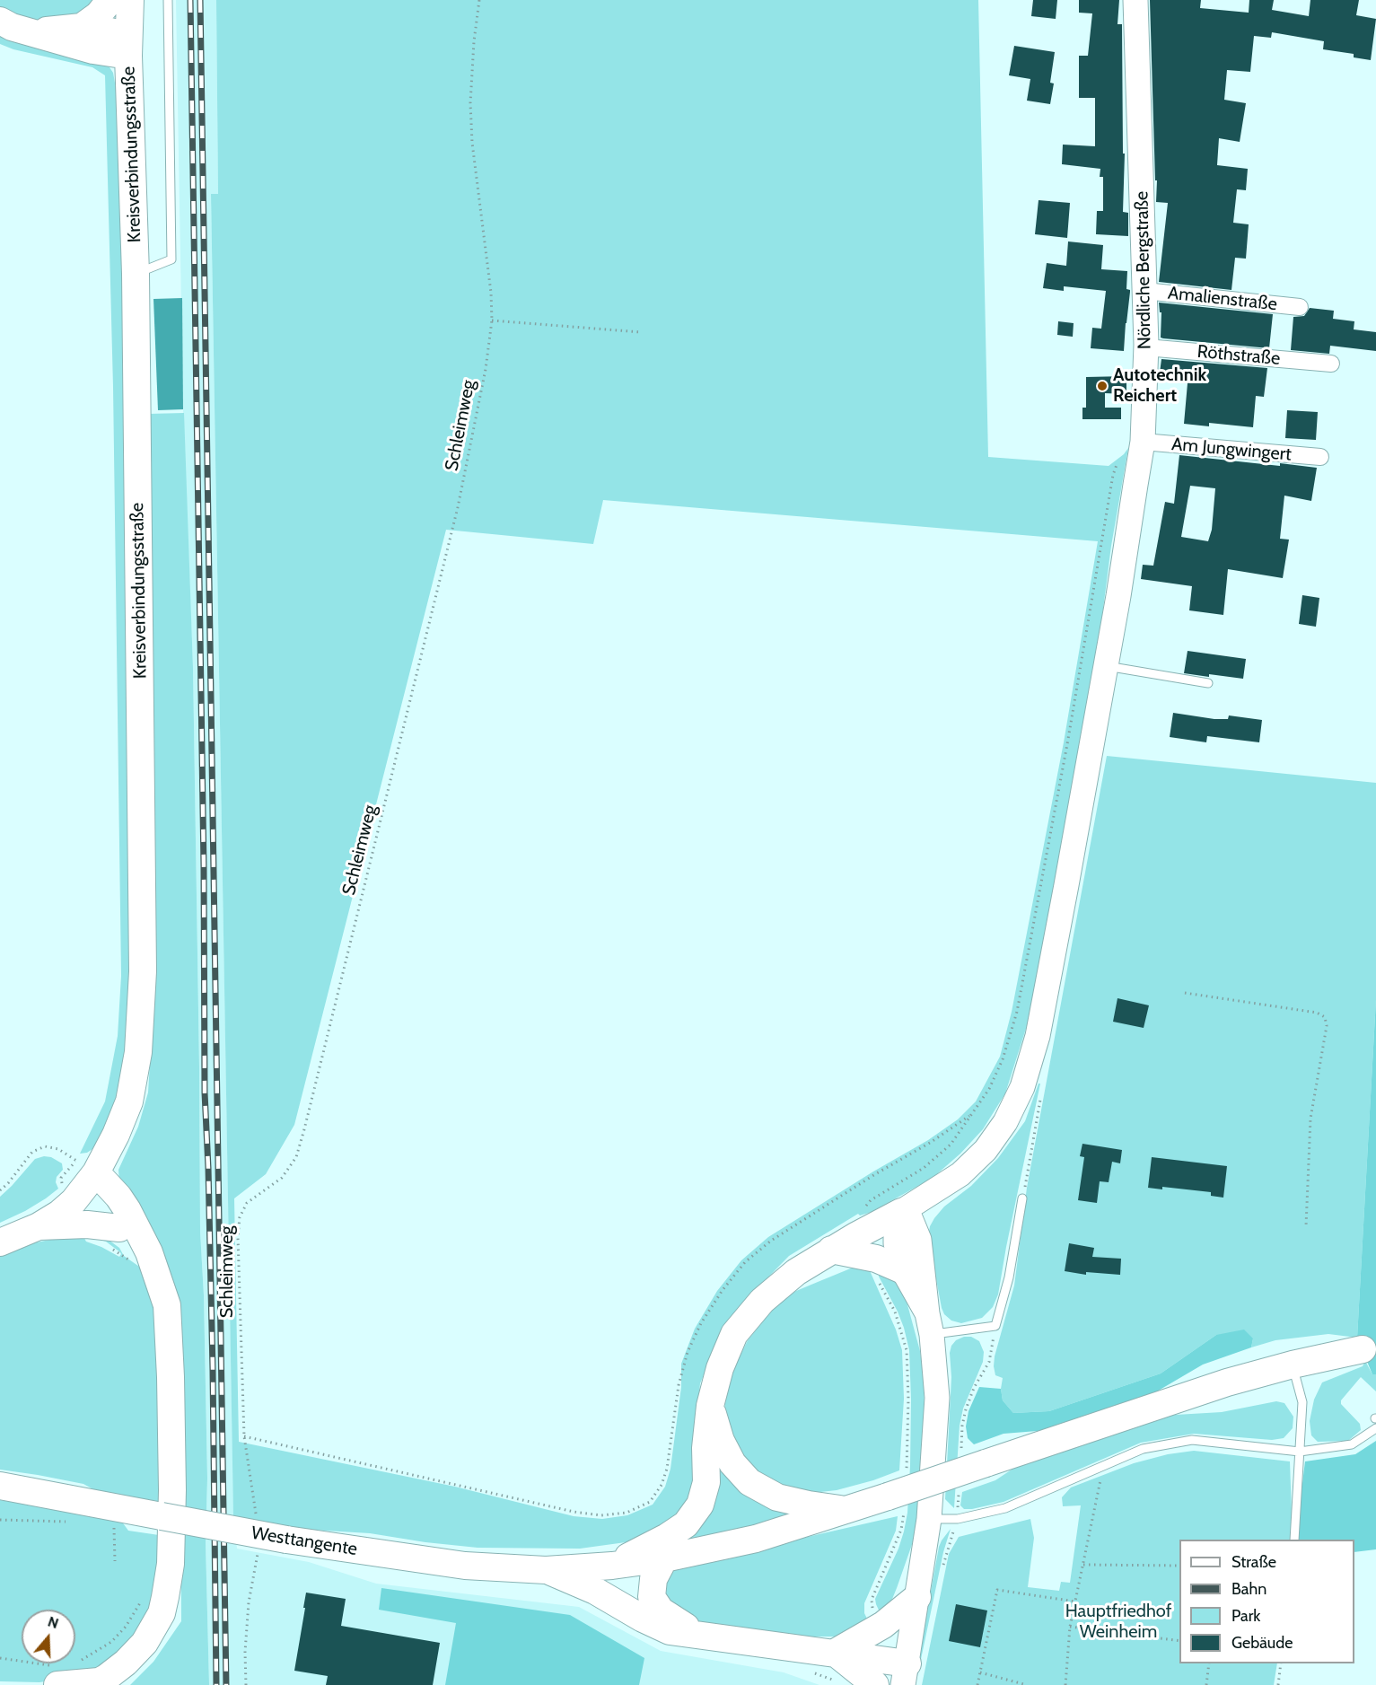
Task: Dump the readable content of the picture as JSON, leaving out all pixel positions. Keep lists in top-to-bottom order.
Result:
{
  "streets": {
    "main road": ["Kreisverbindungsstraße", "Nördliche Bergstraße", "Westtangente"],
    "street": ["Amalienstraße", "Röthstraße", "Am Jungwingert"],
    "path": ["Schleimweg"]
  },
  "crossings": [
    ["Nördliche Bergstraße", "Amalienstraße"],
    ["Nördliche Bergstraße", "Röthstraße"],
    ["Nördliche Bergstraße", "Am Jungwingert"]
  ],
  "parks": ["Hauptfriedhof Weinheim"],
  "places": ["Autotechnik Reichert"],
  "legend": [
    "Straße",
    "Bahn",
    "Park",
    "Gebäude"
  ],
  "north": "top"
}
